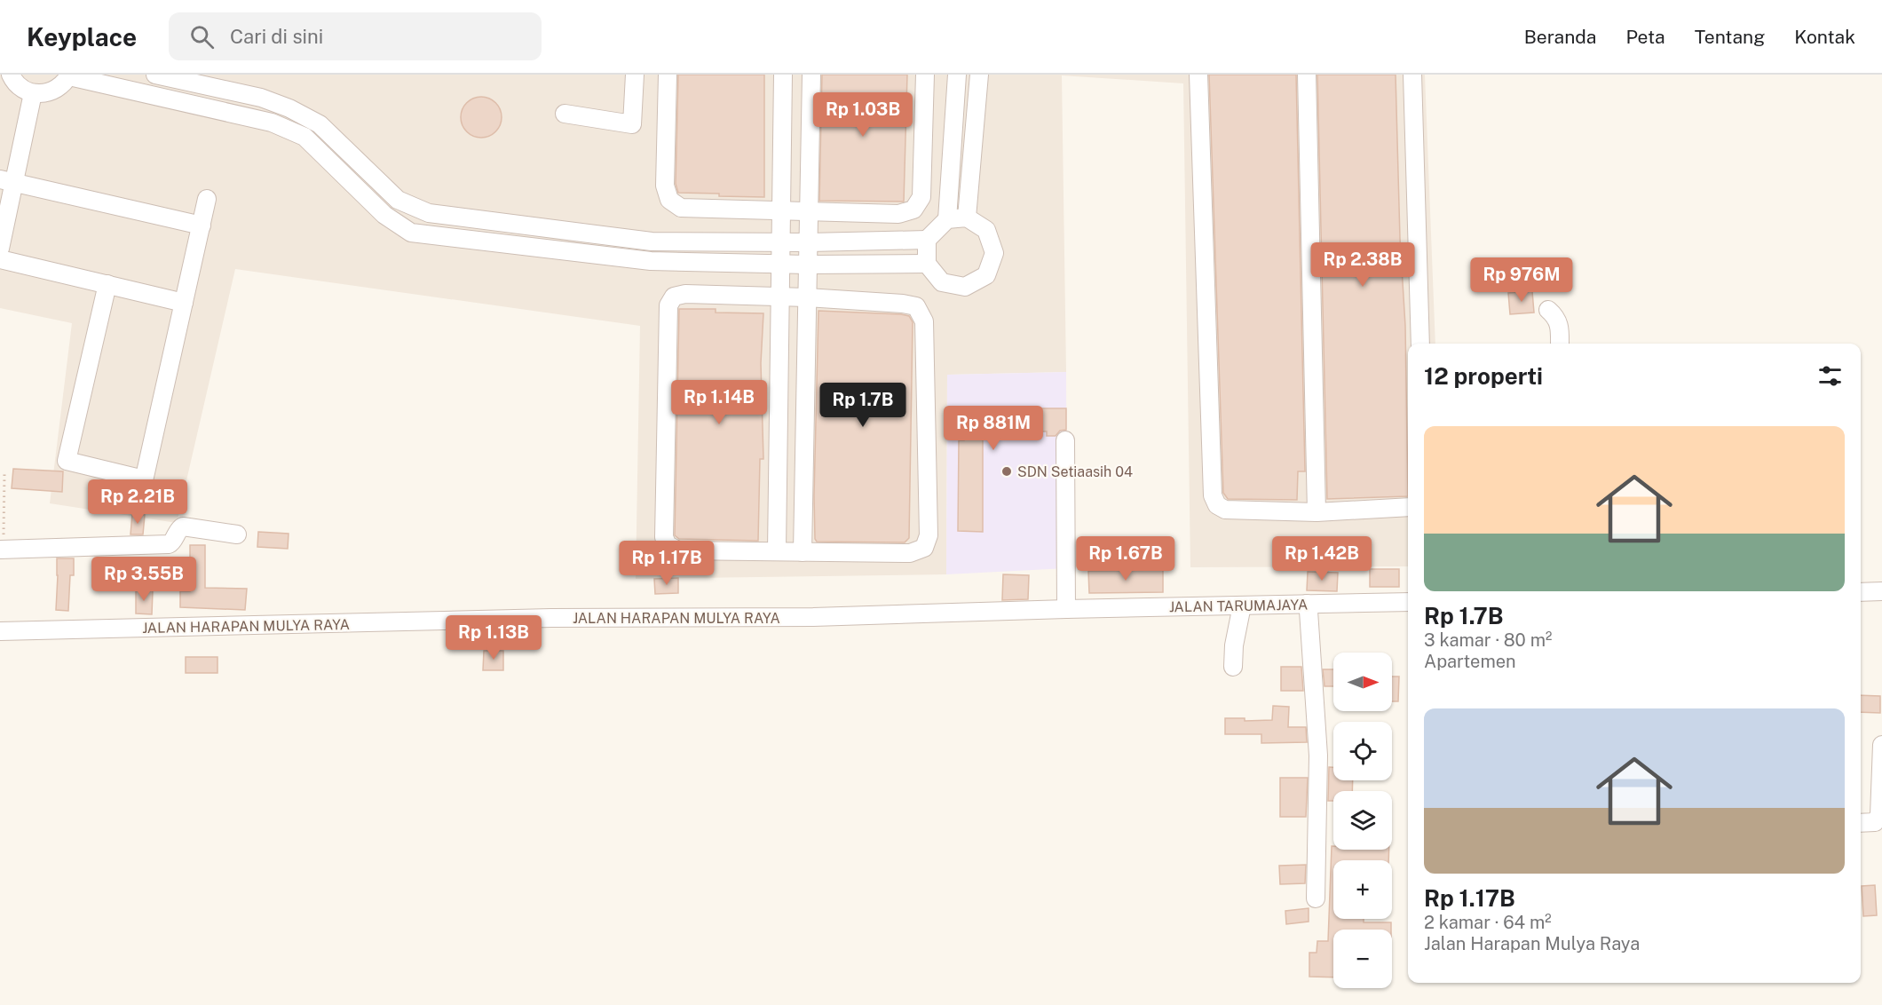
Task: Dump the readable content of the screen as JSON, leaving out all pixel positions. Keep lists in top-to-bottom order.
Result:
{
  "streets": {
    "street": ["JALAN TARUMAJAYA", "JALAN HARAPAN MULYA RAYA"]
  },
  "crossings": [
    ["JALAN TARUMAJAYA", "JALAN HARAPAN MULYA RAYA"]
  ],
  "places": ["SDN Setiaasih 04"],
  "north": "right",
  "page": {
    "header": "Keyplace",
    "search": "Cari di sini",
    "nav": [
      "Beranda",
      "Peta",
      "Tentang",
      "Kontak"
    ],
    "price": [
      "Rp 1.03B",
      "Rp 2.38B",
      "Rp 976M",
      "Rp 1.14B",
      "Rp 1.7B",
      "Rp 881M",
      "Rp 2.21B",
      "Rp 1.67B",
      "Rp 1.42B",
      "Rp 1.17B",
      "Rp 3.55B",
      "Rp 1.13B"
    ],
    "heading": "12 properti",
    "list": [
      {
        "name": "Rp 1.7B",
        "note": "3 kamar · 80 m² · Apartemen"
      },
      {
        "name": "Rp 1.17B",
        "note": "2 kamar · 64 m² · Jalan Harapan Mulya Raya"
      }
    ],
    "map_buttons": ["+", "−"]
  }
}
